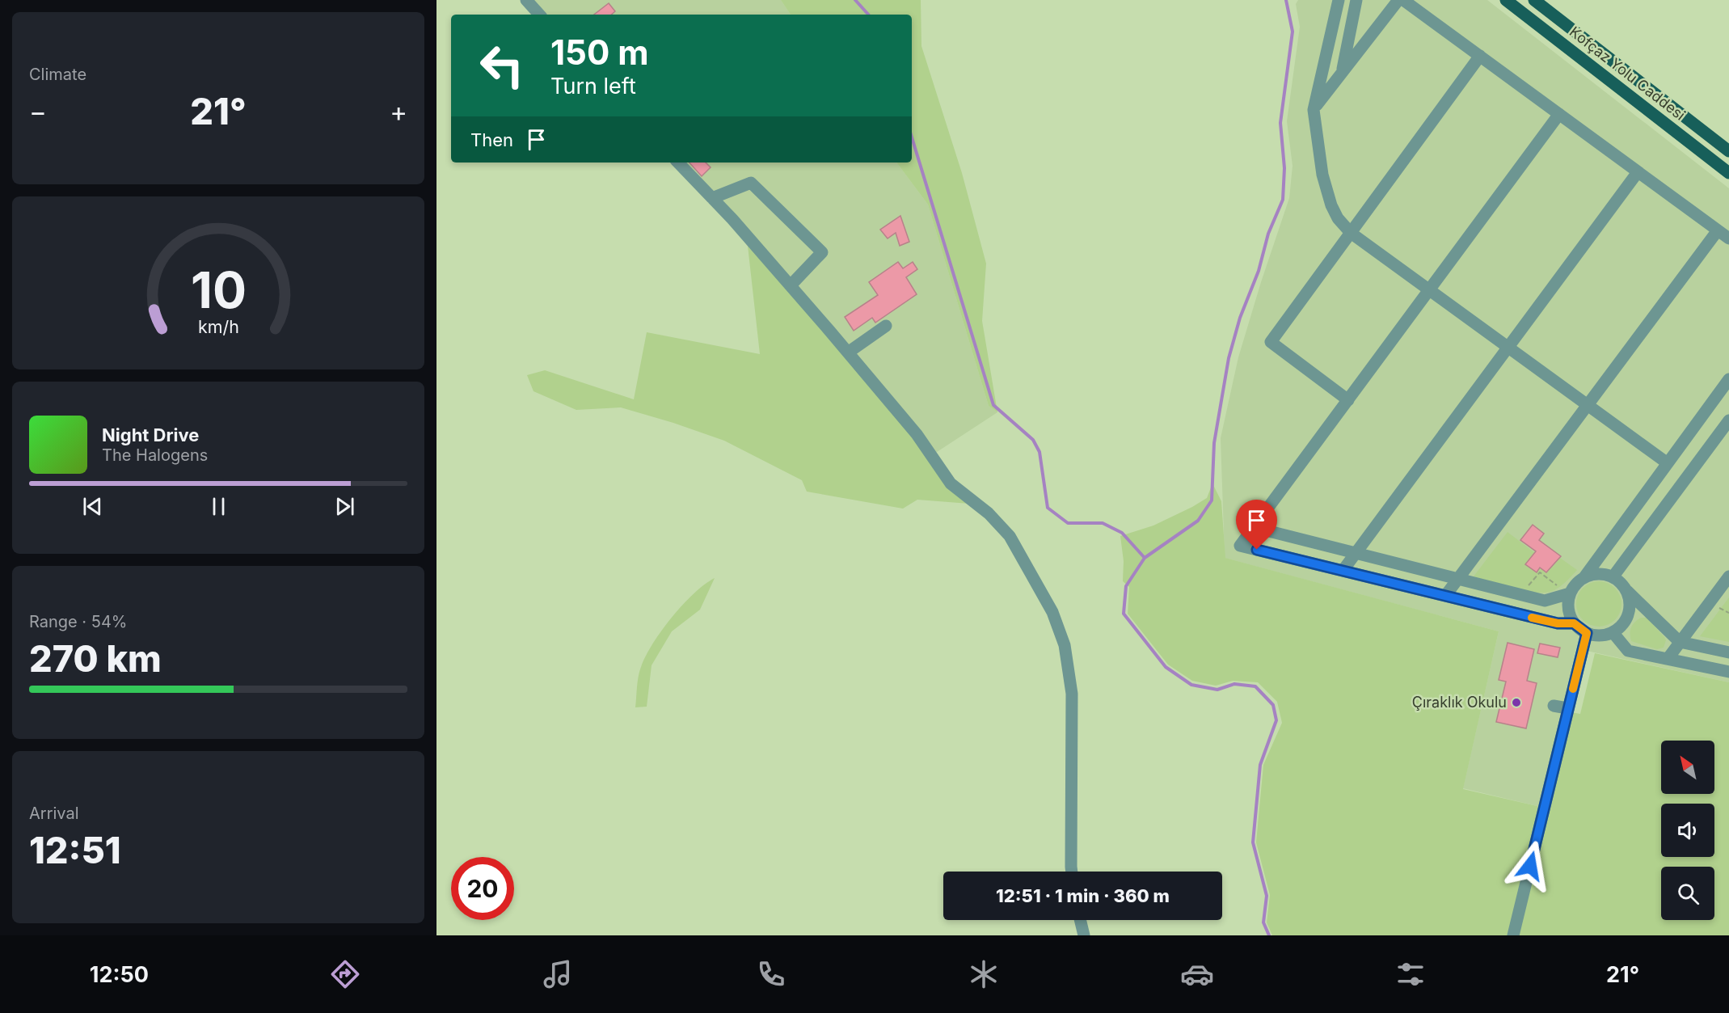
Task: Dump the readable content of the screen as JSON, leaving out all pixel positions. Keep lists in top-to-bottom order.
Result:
{
  "streets": {
    "main road": ["Kofçaz Yolu Caddesi"]
  },
  "places": ["Çıraklık Okulu"],
  "north": "top left",
  "page": {
    "tile": [
      "Climate",
      ["Range · 54%", "270 km"],
      ["Arrival", "12:51"]
    ],
    "turn": ["150 m", "Turn left"],
    "heat": ["−", "21°", "+"],
    "then": "Then",
    "song": ["Night Drive", "The Halogens"],
    "limit": "20",
    "trip": "12:51 · 1 min · 360 m",
    "tabs": ["12:50", "21°"],
    "gauge": ["10", "km/h"]
  }
}
